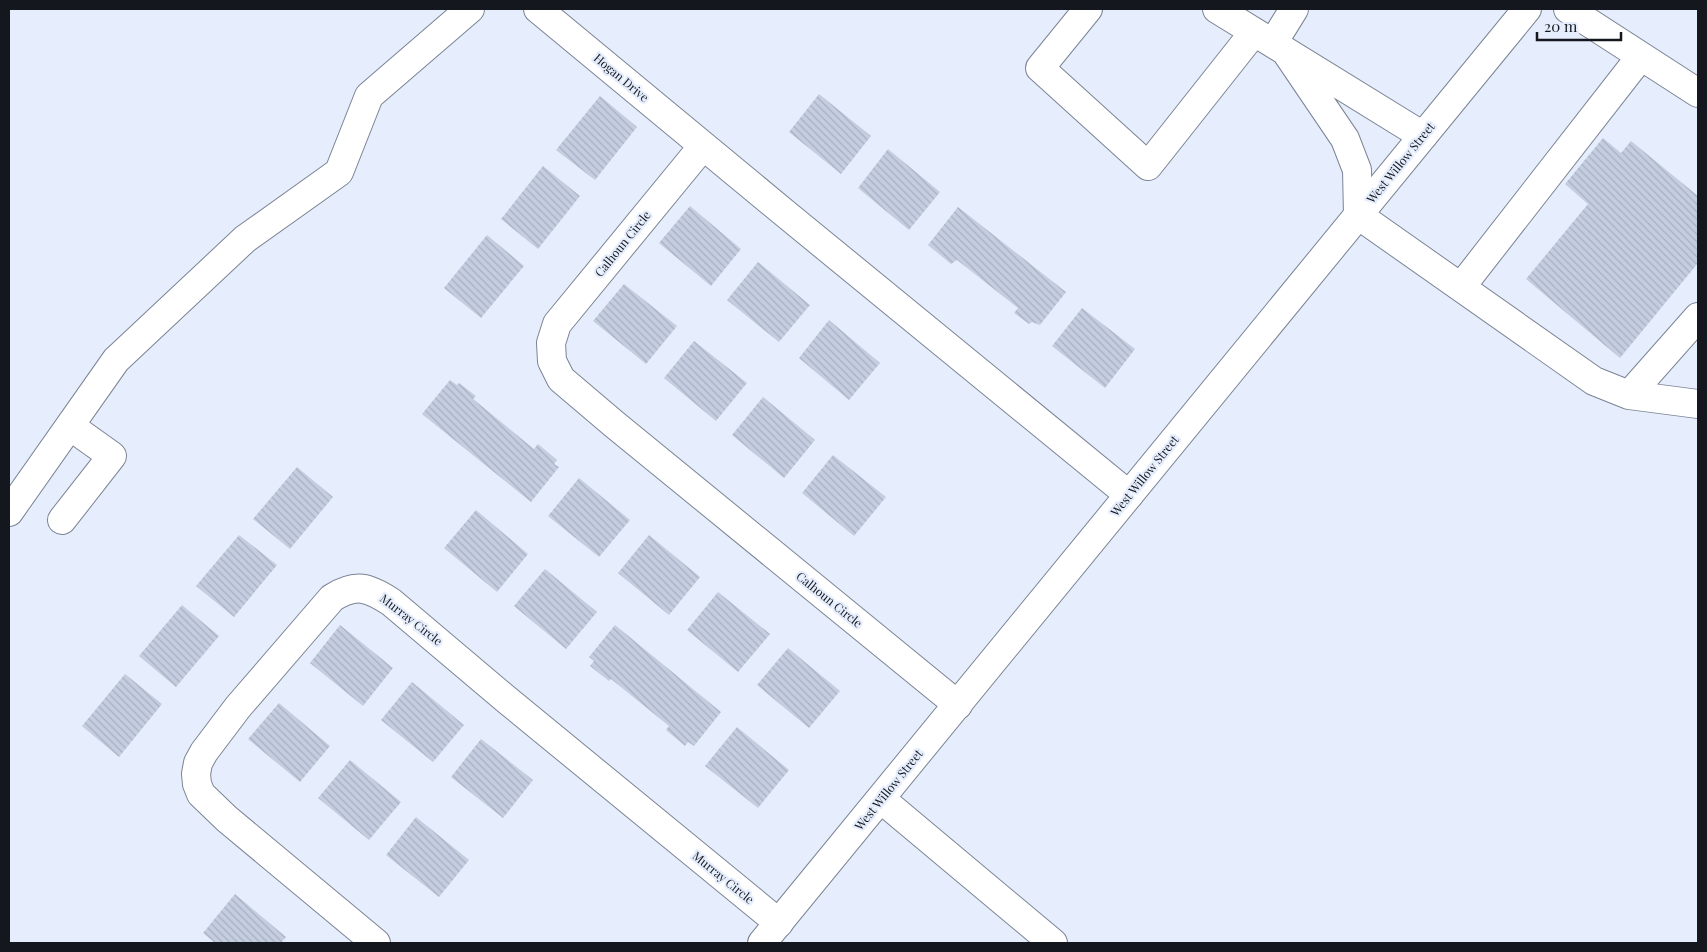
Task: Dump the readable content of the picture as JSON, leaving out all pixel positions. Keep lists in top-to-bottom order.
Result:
{
  "streets": {
    "street": [
      "Hogan Drive",
      "West Willow Street",
      "Calhoun Circle",
      "Murray Circle"
    ]
  },
  "crossings": [
    ["Hogan Drive", "Calhoun Circle"],
    ["West Willow Street", "Calhoun Circle"],
    ["West Willow Street", "Murray Circle"]
  ],
  "scale_bar": "20 m"
}
